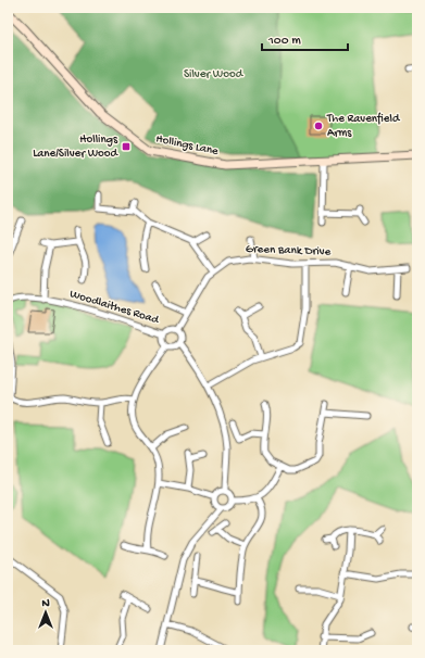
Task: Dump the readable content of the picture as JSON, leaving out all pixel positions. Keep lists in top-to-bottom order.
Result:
{
  "streets": {
    "street": ["Hollings Lane", "Green Bank Drive", "Woodlaithes Road"]
  },
  "crossings": [
    ["Green Bank Drive", "Woodlaithes Road"]
  ],
  "parks": ["Silver Wood"],
  "places": {
    "other": ["The Ravenfield Arms"],
    "transit": ["Hollings Lane/Silver Wood"]
  },
  "scale_bar": "100 m",
  "north": "top"
}
